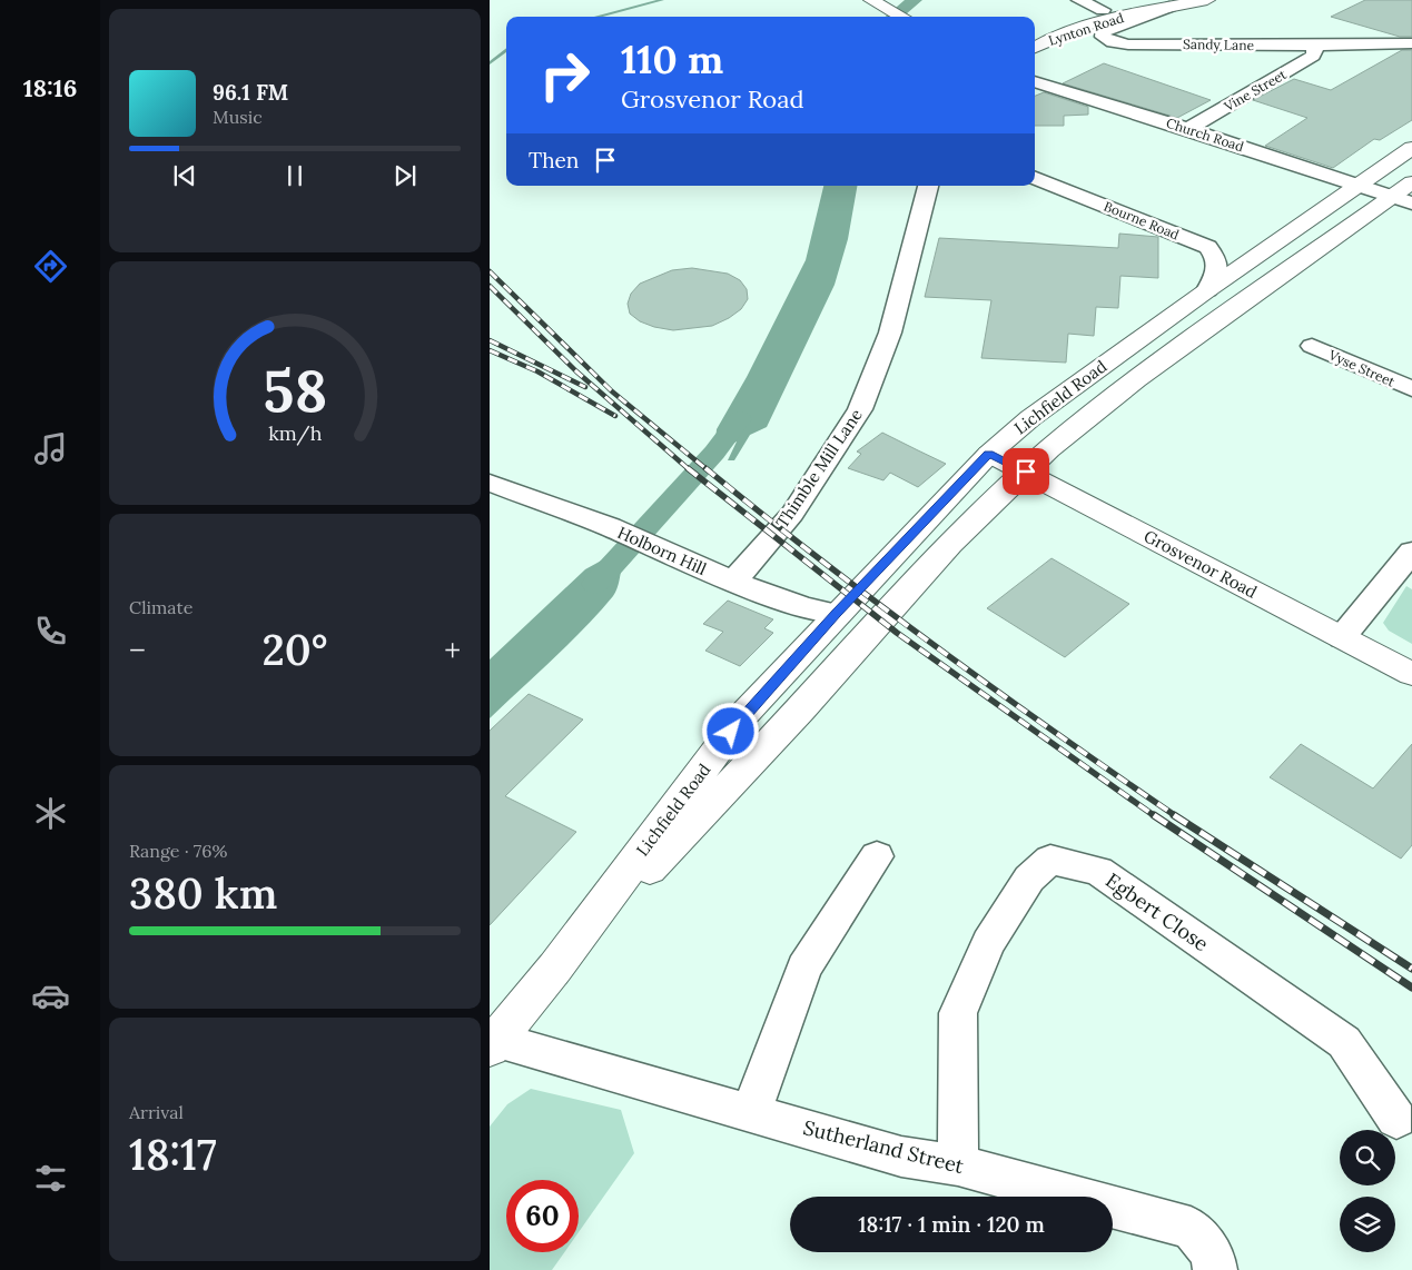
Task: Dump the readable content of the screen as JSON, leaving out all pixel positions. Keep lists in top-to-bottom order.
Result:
{
  "streets": {
    "main road": ["Lynton Road", "Lichfield Road", "Grosvenor Road"],
    "street": [
      "Sandy Lane",
      "Vine Street",
      "Church Road",
      "Bourne Road",
      "Vyse Street",
      "Thimble Mill Lane",
      "Holborn Hill",
      "Egbert Close",
      "Sutherland Street"
    ]
  },
  "crossings": [
    ["Lynton Road", "Sandy Lane"],
    ["Sandy Lane", "Vine Street"],
    ["Vine Street", "Church Road"],
    ["Church Road", "Lichfield Road"],
    ["Bourne Road", "Lichfield Road"],
    ["Lichfield Road", "Holborn Hill"],
    ["Lichfield Road", "Grosvenor Road"],
    ["Lichfield Road", "Sutherland Street"],
    ["Thimble Mill Lane", "Holborn Hill"],
    ["Egbert Close", "Sutherland Street"]
  ],
  "page": {
    "tabs": "18:16",
    "turn": ["110 m", "Grosvenor Road"],
    "song": ["96.1 FM", "Music"],
    "then": "Then",
    "tile": [
      "Climate",
      ["Range · 76%", "380 km"],
      ["Arrival", "18:17"]
    ],
    "heat": ["−", "20°", "+"],
    "limit": "60",
    "trip": "18:17 · 1 min · 120 m",
    "gauge": ["58", "km/h"]
  }
}
